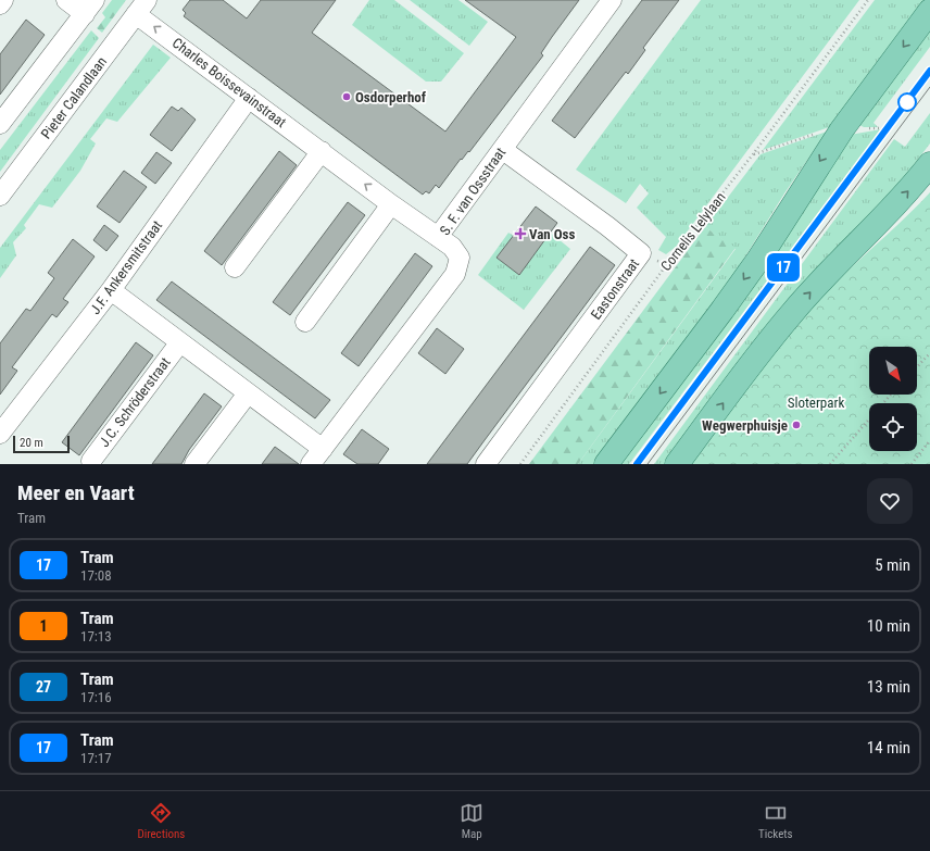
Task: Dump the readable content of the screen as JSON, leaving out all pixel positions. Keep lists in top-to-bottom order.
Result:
{
  "streets": {
    "street": [
      "Charles Boissevainstraat",
      "Pieter Calandlaan",
      "S. F. van Ossstraat",
      "J.F. Ankersmitstraat",
      "Eastonstraat",
      "J.C. Schröderstraat"
    ],
    "path": ["Cornelis Lelylaan"]
  },
  "crossings": [
    ["Charles Boissevainstraat", "Pieter Calandlaan"],
    ["Charles Boissevainstraat", "S. F. van Ossstraat"],
    ["Charles Boissevainstraat", "J.F. Ankersmitstraat"],
    ["S. F. van Ossstraat", "Eastonstraat"],
    ["S. F. van Ossstraat", "J.C. Schröderstraat"],
    ["J.F. Ankersmitstraat", "J.C. Schröderstraat"]
  ],
  "one_way": ["Charles Boissevainstraat"],
  "parks": ["Sloterpark"],
  "places": {
    "other": ["Osdorperhof", "Wegwerphuisje"],
    "health": ["Van Oss"]
  },
  "lines": ["tram line 17"],
  "scale_bar": "20 m",
  "north": "bottom right",
  "page": {
    "on_map": "17",
    "scale": "20 m",
    "heading": ["Meer en Vaart", "Tram"],
    "list": [
      {
        "mark": "17",
        "name": "Tram",
        "note": "17:08",
        "value": "5 min"
      },
      {
        "mark": "1",
        "name": "Tram",
        "note": "17:13",
        "value": "10 min"
      },
      {
        "mark": "27",
        "name": "Tram",
        "note": "17:16",
        "value": "13 min"
      },
      {
        "mark": "17",
        "name": "Tram",
        "note": "17:17",
        "value": "14 min"
      }
    ],
    "tabs": ["Directions", "Map", "Tickets"]
  }
}
